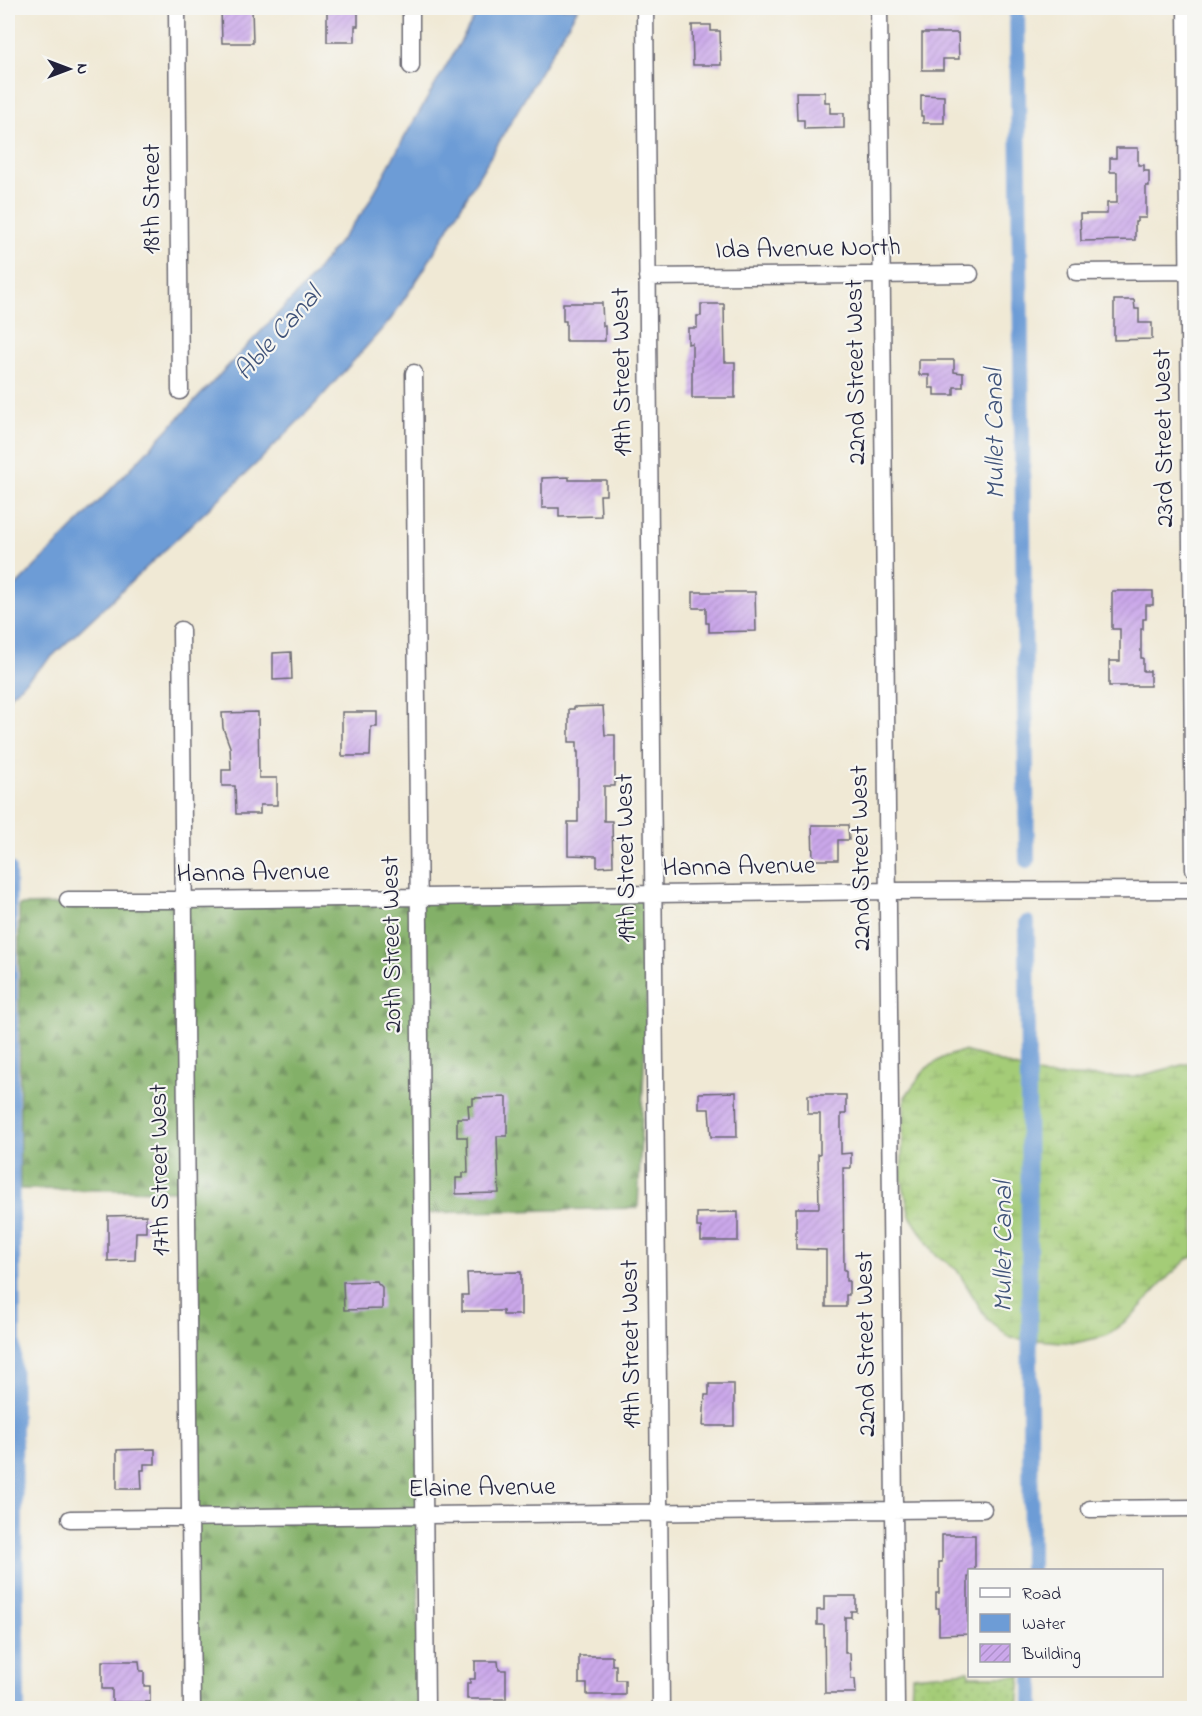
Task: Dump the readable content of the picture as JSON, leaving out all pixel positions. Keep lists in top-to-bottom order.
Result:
{
  "streets": {
    "street": [
      "18th Street",
      "Ida Avenue North",
      "19th Street West",
      "22nd Street West",
      "23rd Street West",
      "Hanna Avenue",
      "20th Street West",
      "17th Street West",
      "Elaine Avenue"
    ]
  },
  "crossings": [
    ["Ida Avenue North", "19th Street West"],
    ["Ida Avenue North", "22nd Street West"],
    ["19th Street West", "Hanna Avenue"],
    ["19th Street West", "Elaine Avenue"],
    ["22nd Street West", "Hanna Avenue"],
    ["22nd Street West", "Elaine Avenue"],
    ["Hanna Avenue", "20th Street West"],
    ["Hanna Avenue", "17th Street West"],
    ["20th Street West", "Elaine Avenue"],
    ["17th Street West", "Elaine Avenue"]
  ],
  "water": ["Able Canal", "Mullet Canal"],
  "legend": ["Road", "Water", "Building"],
  "north": "right"
}
